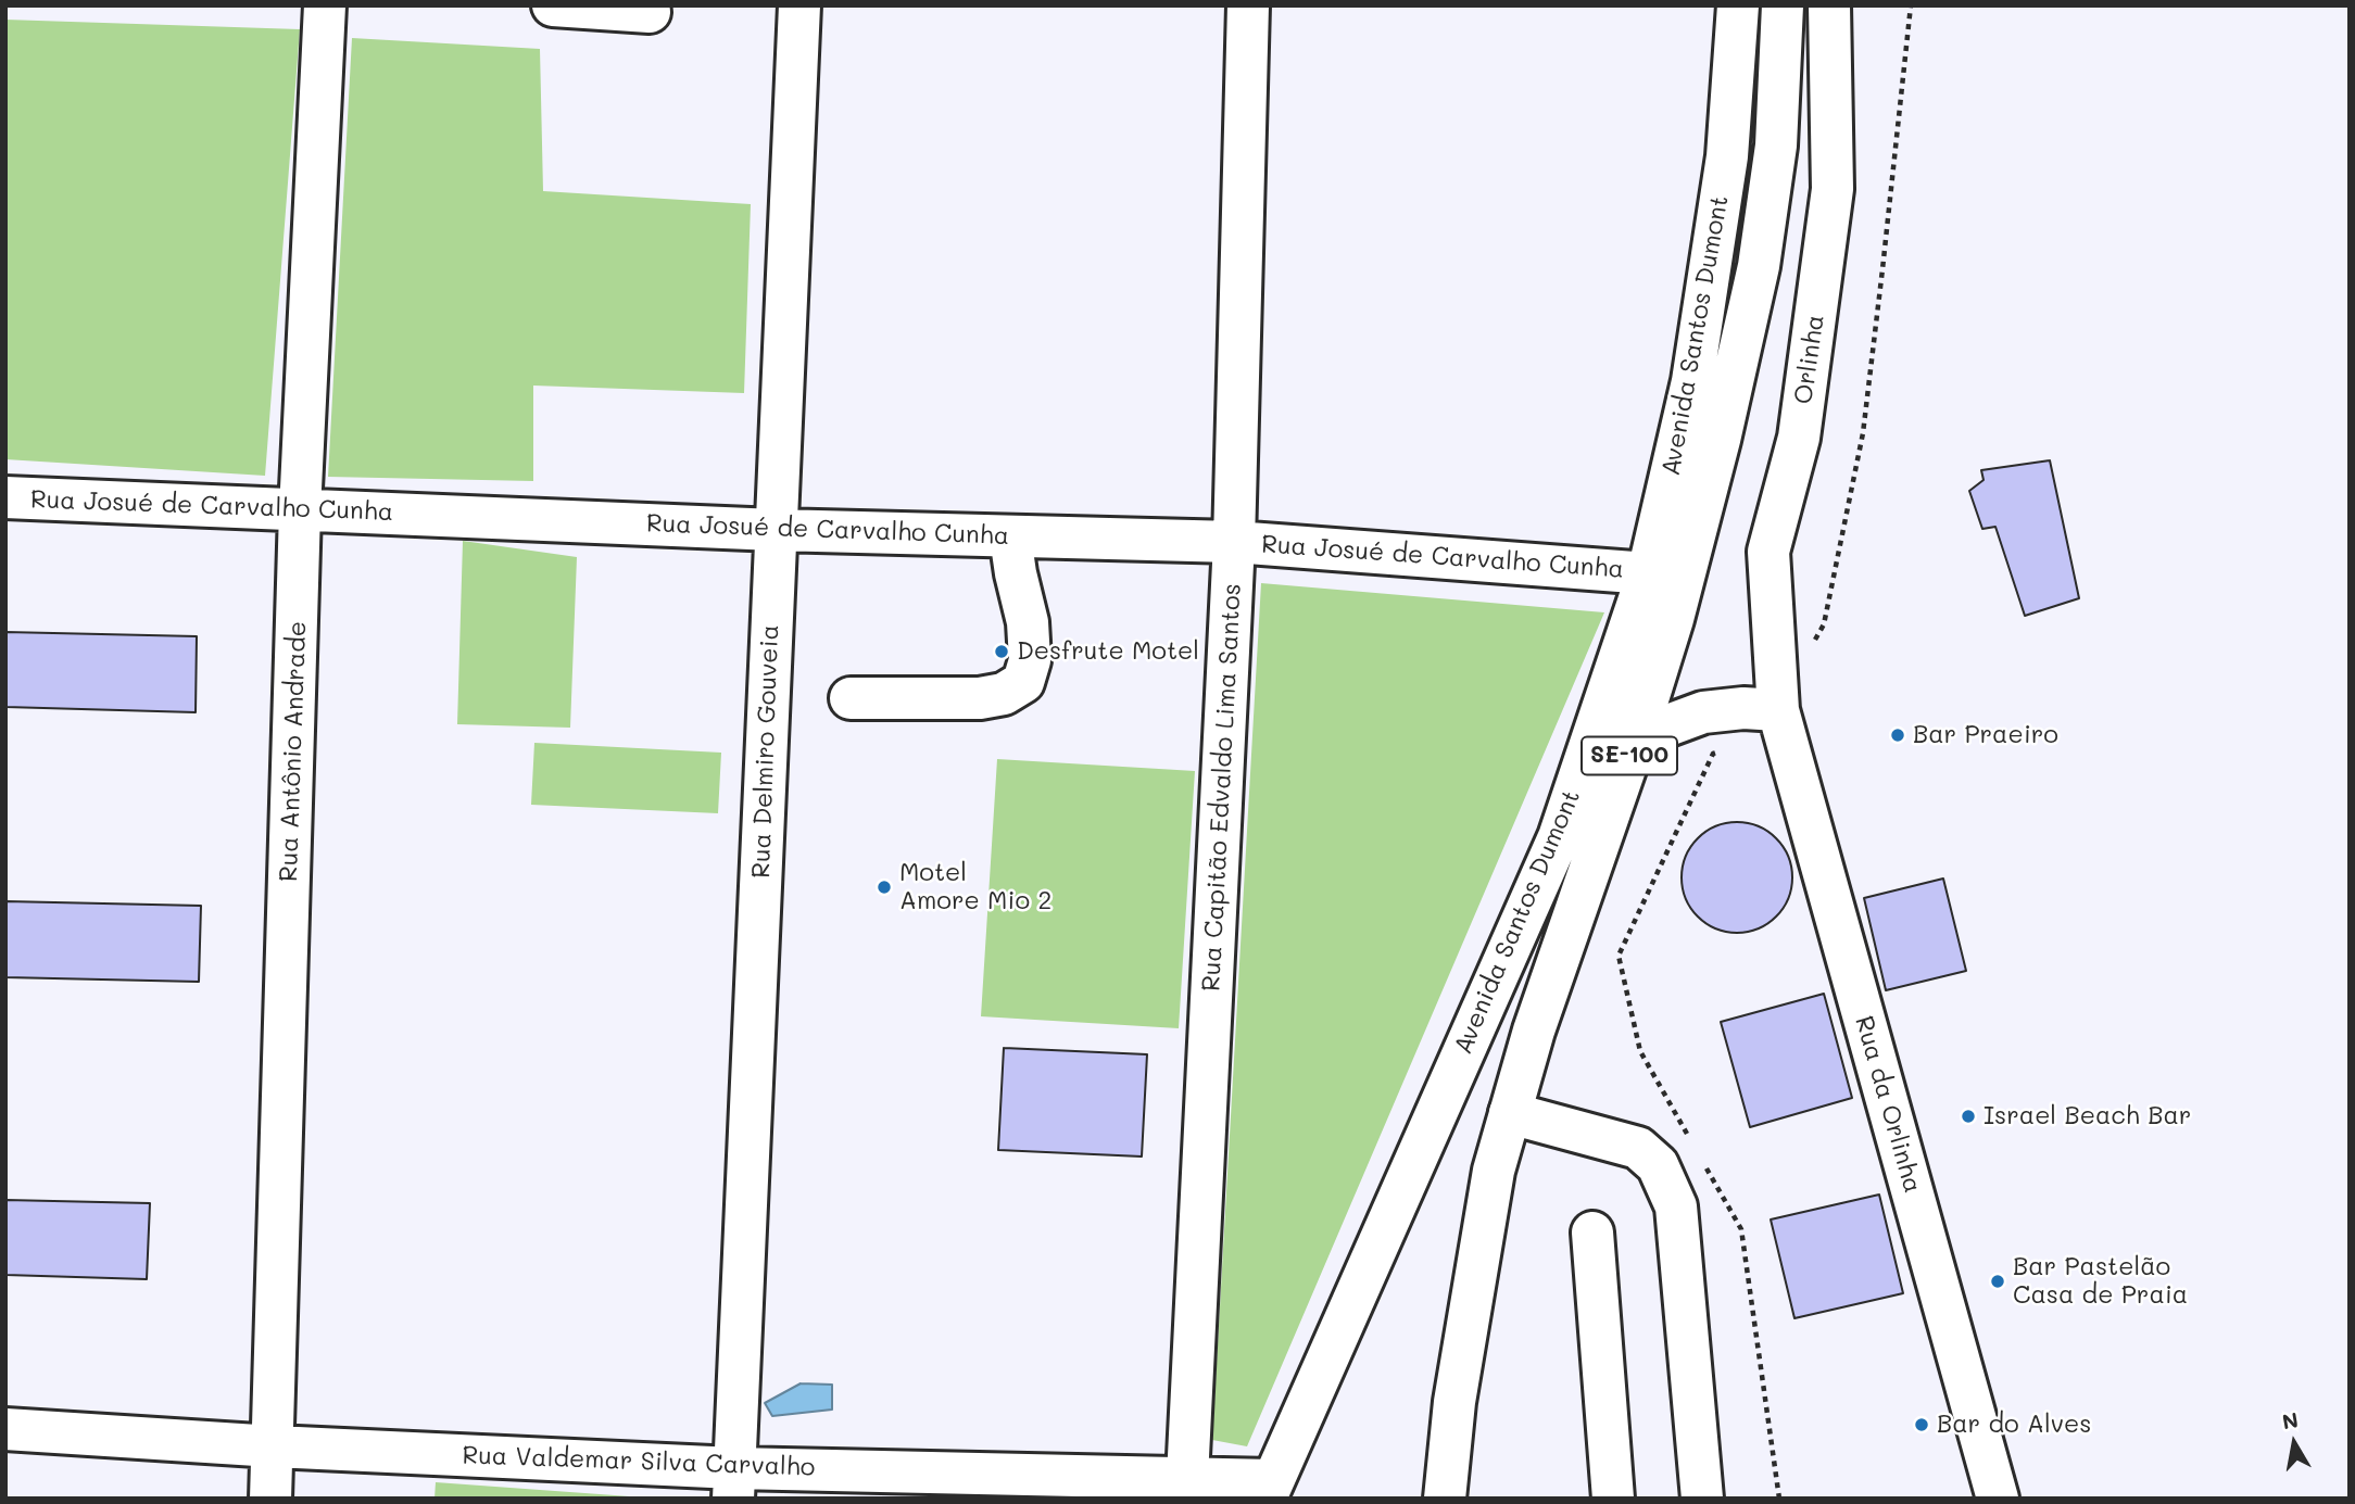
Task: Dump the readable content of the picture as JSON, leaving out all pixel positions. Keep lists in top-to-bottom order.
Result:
{
  "streets": {
    "street": [
      "Avenida Santos Dumont",
      "Orlinha",
      "Rua Josué de Carvalho Cunha",
      "Rua Antônio Andrade",
      "Rua Delmiro Gouveia",
      "SE-100",
      "Rua Capitão Edvaldo Lima Santos",
      "Rua da Orlinha",
      "Rua Valdemar Silva Carvalho"
    ]
  },
  "crossings": [
    ["Avenida Santos Dumont", "Rua Josué de Carvalho Cunha"],
    ["Avenida Santos Dumont", "Rua Valdemar Silva Carvalho"],
    ["Orlinha", "Rua da Orlinha"],
    ["Rua Josué de Carvalho Cunha", "Rua Antônio Andrade"],
    ["Rua Josué de Carvalho Cunha", "Rua Delmiro Gouveia"],
    ["Rua Josué de Carvalho Cunha", "Rua Capitão Edvaldo Lima Santos"],
    ["Rua Antônio Andrade", "Rua Valdemar Silva Carvalho"],
    ["Rua Delmiro Gouveia", "Rua Valdemar Silva Carvalho"],
    ["Rua Capitão Edvaldo Lima Santos", "Rua Valdemar Silva Carvalho"]
  ],
  "places": [
    "Desfrute Motel",
    "Bar Praeiro",
    "Motel Amore Mio 2",
    "Israel Beach Bar",
    "Bar Pastelão Casa de Praia",
    "Bar do Alves"
  ],
  "north": "top"
}
